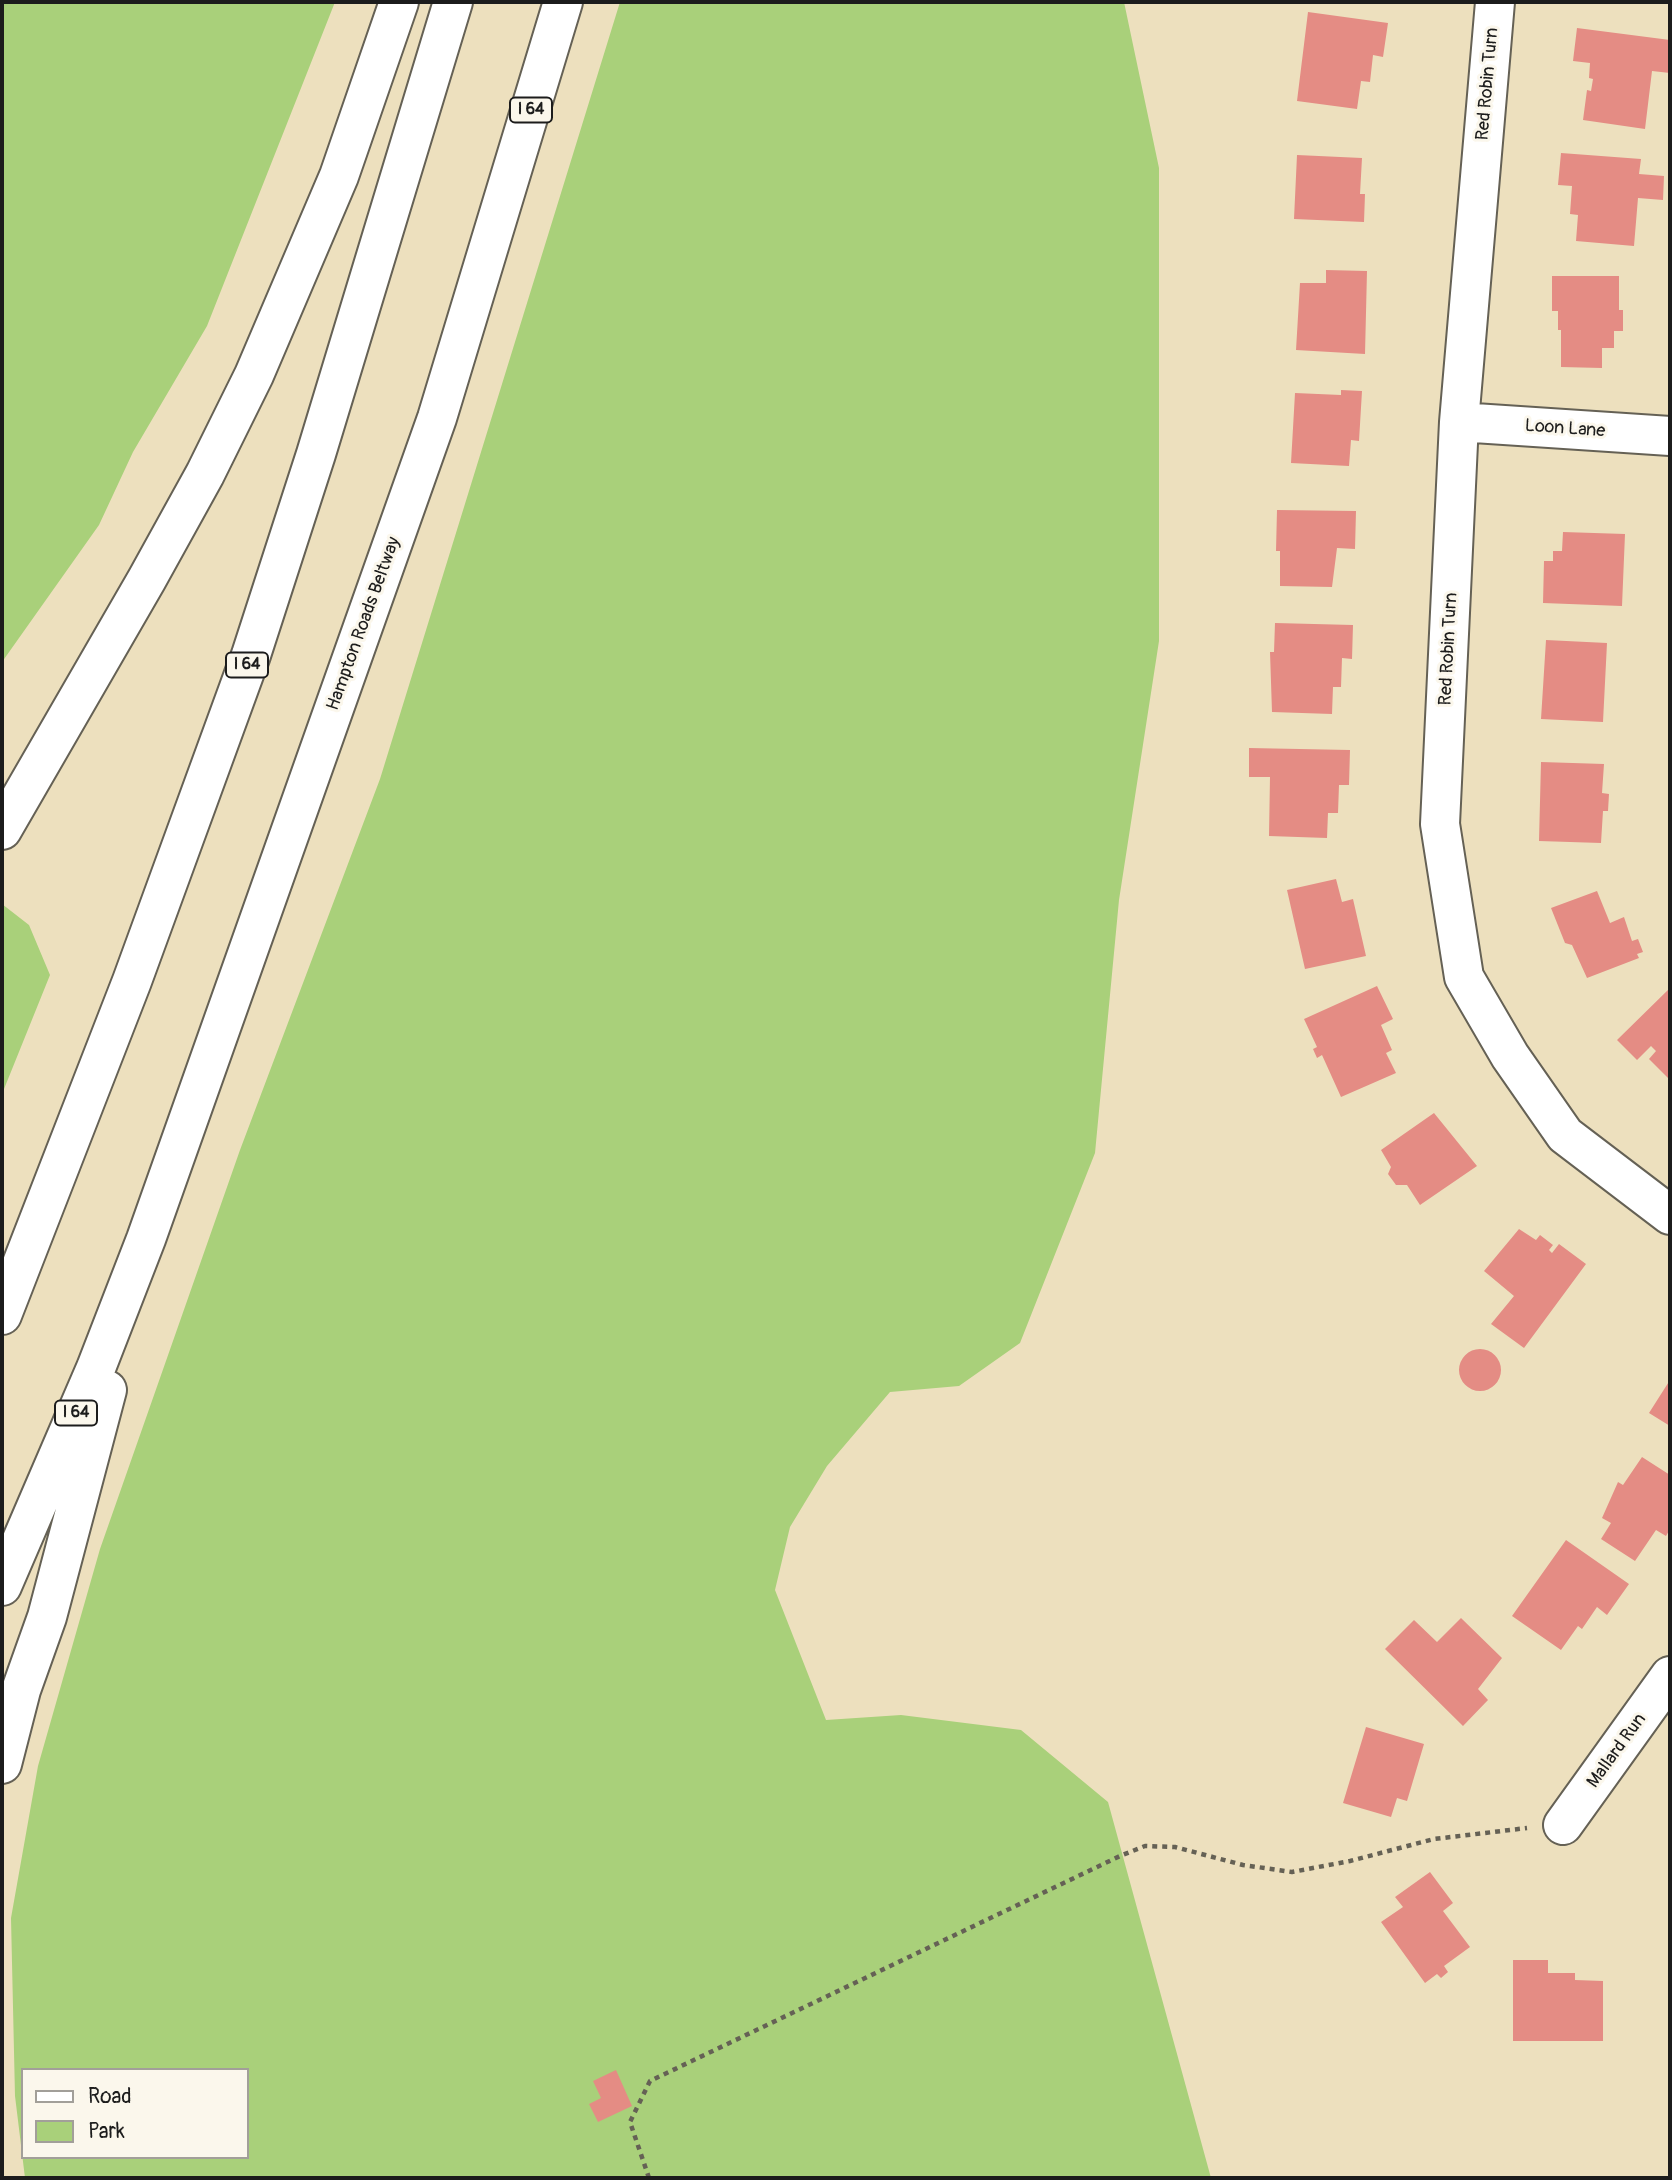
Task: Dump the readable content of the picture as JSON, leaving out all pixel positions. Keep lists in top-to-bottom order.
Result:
{
  "streets": {
    "main road": [
      "Red Robin Turn",
      "I 64",
      "Loon Lane",
      "Hampton Roads Beltway",
      "Mallard Run"
    ]
  },
  "crossings": [
    ["Red Robin Turn", "Loon Lane"],
    ["I 64", "Hampton Roads Beltway"]
  ],
  "legend": ["Road", "Park"]
}
